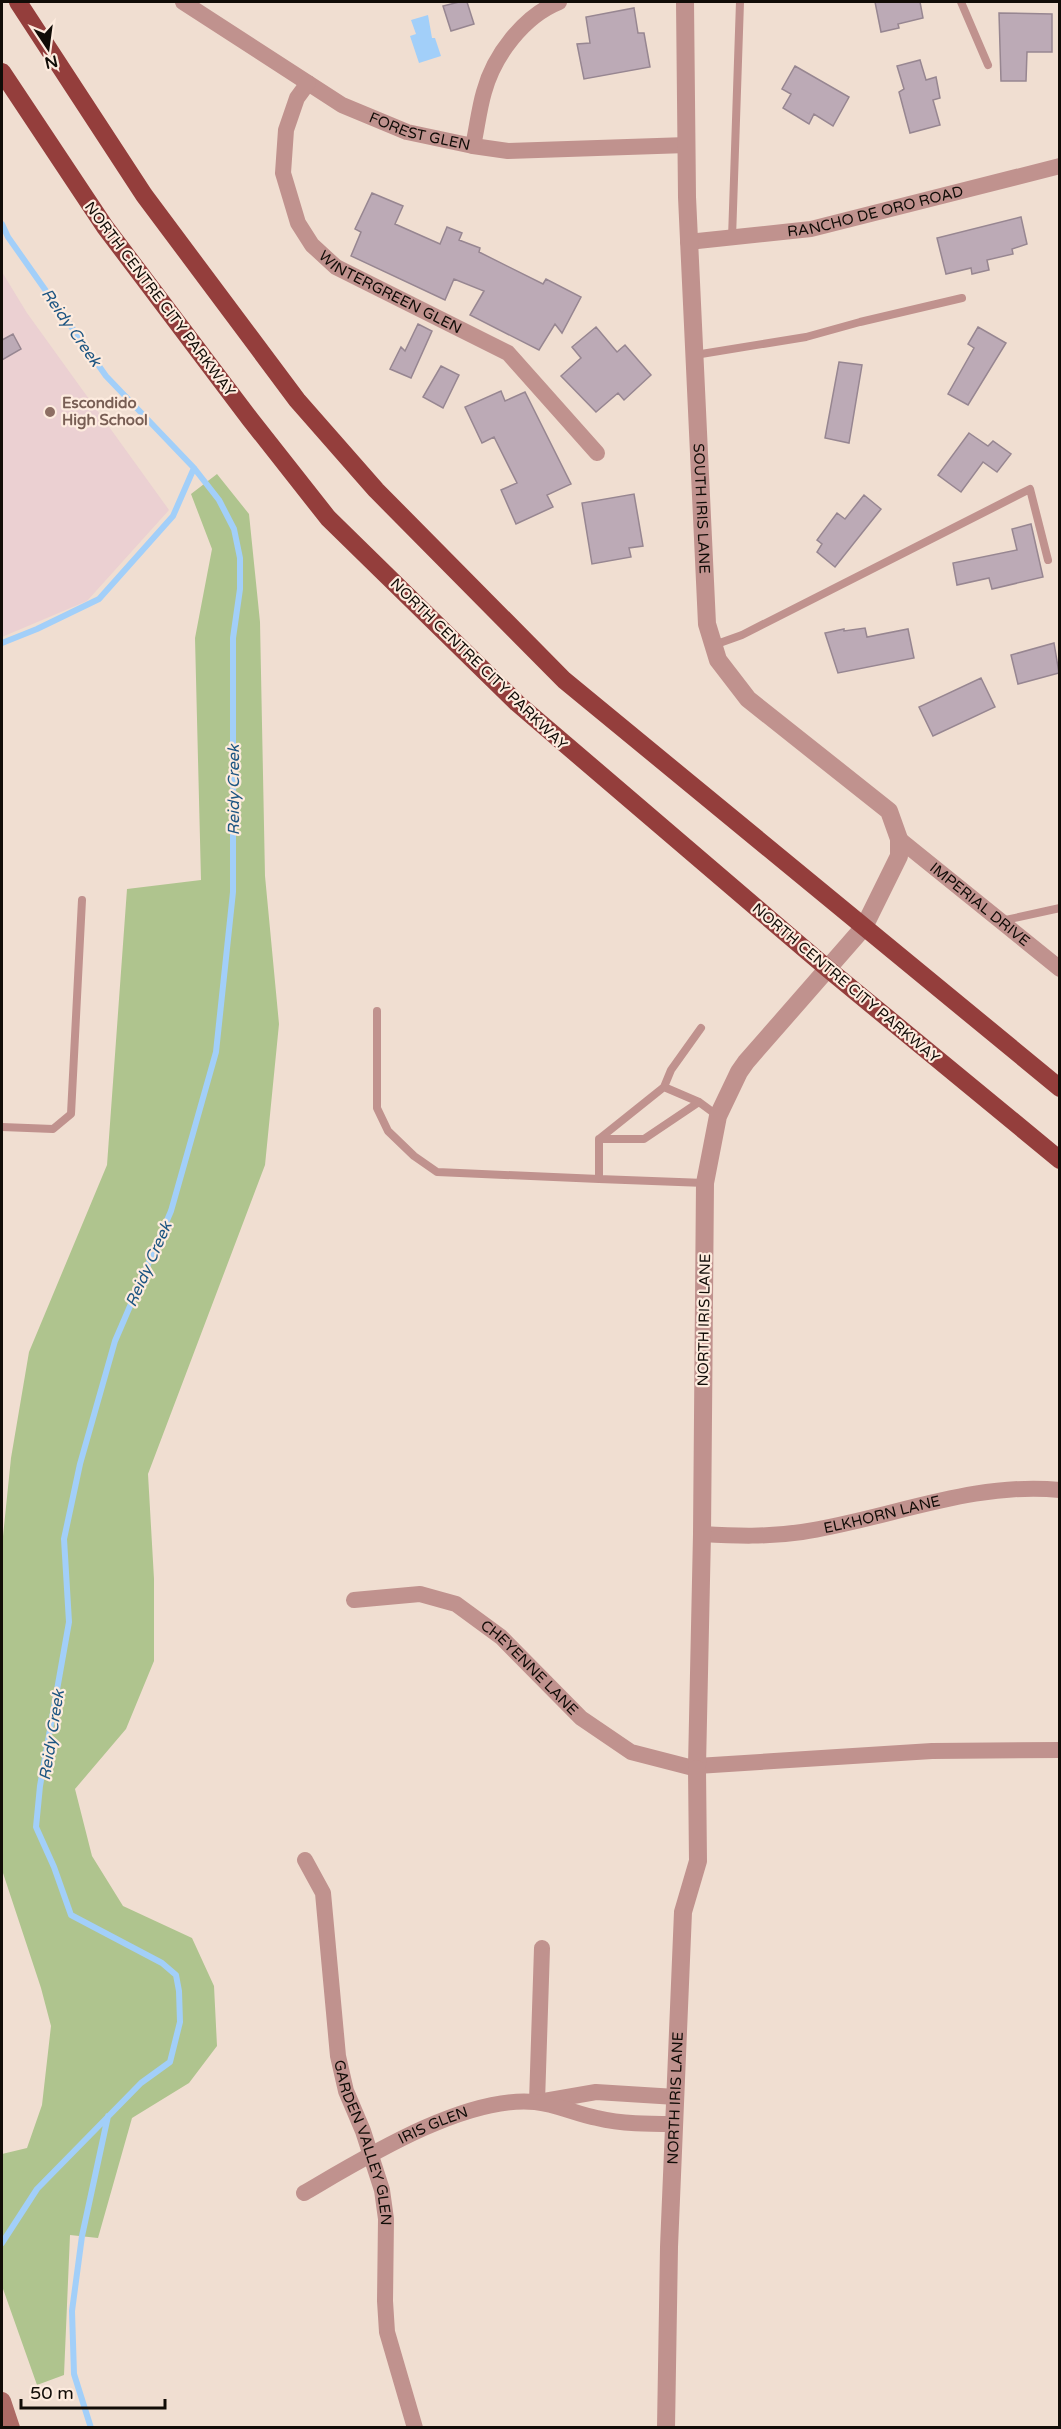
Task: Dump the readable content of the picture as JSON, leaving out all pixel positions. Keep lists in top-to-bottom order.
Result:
{
  "streets": {
    "highway": ["NORTH CENTRE CITY PARKWAY"],
    "street": [
      "FOREST GLEN",
      "RANCHO DE ORO ROAD",
      "WINTERGREEN GLEN",
      "SOUTH IRIS LANE",
      "IMPERIAL DRIVE",
      "NORTH IRIS LANE",
      "ELKHORN LANE",
      "CHEYENNE LANE",
      "IRIS GLEN",
      "GARDEN VALLEY GLEN"
    ]
  },
  "crossings": [
    ["FOREST GLEN", "WINTERGREEN GLEN"],
    ["FOREST GLEN", "SOUTH IRIS LANE"],
    ["RANCHO DE ORO ROAD", "SOUTH IRIS LANE"],
    ["NORTH CENTRE CITY PARKWAY", "NORTH IRIS LANE"],
    ["SOUTH IRIS LANE", "IMPERIAL DRIVE"],
    ["NORTH IRIS LANE", "ELKHORN LANE"],
    ["NORTH IRIS LANE", "CHEYENNE LANE"],
    ["NORTH IRIS LANE", "IRIS GLEN"],
    ["IRIS GLEN", "GARDEN VALLEY GLEN"]
  ],
  "water": ["Reidy Creek"],
  "places": ["Escondido High School"],
  "scale_bar": "50 m",
  "north": "bottom"
}
